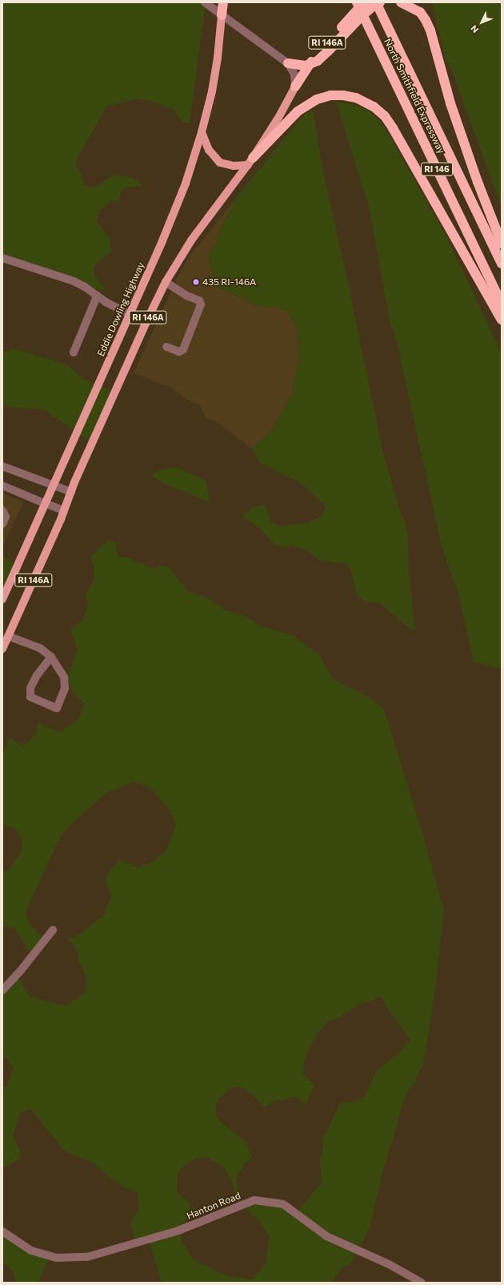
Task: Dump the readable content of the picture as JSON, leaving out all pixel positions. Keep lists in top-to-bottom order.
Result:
{
  "streets": {
    "highway": ["RI 146A", "North Smithfield Expressway", "RI 146"],
    "main road": ["Eddie Dowling Highway"],
    "street": ["Hanton Road"]
  },
  "crossings": [
    ["RI 146A", "Eddie Dowling Highway"]
  ],
  "places": ["435 RI-146A"],
  "north": "bottom left"
}
